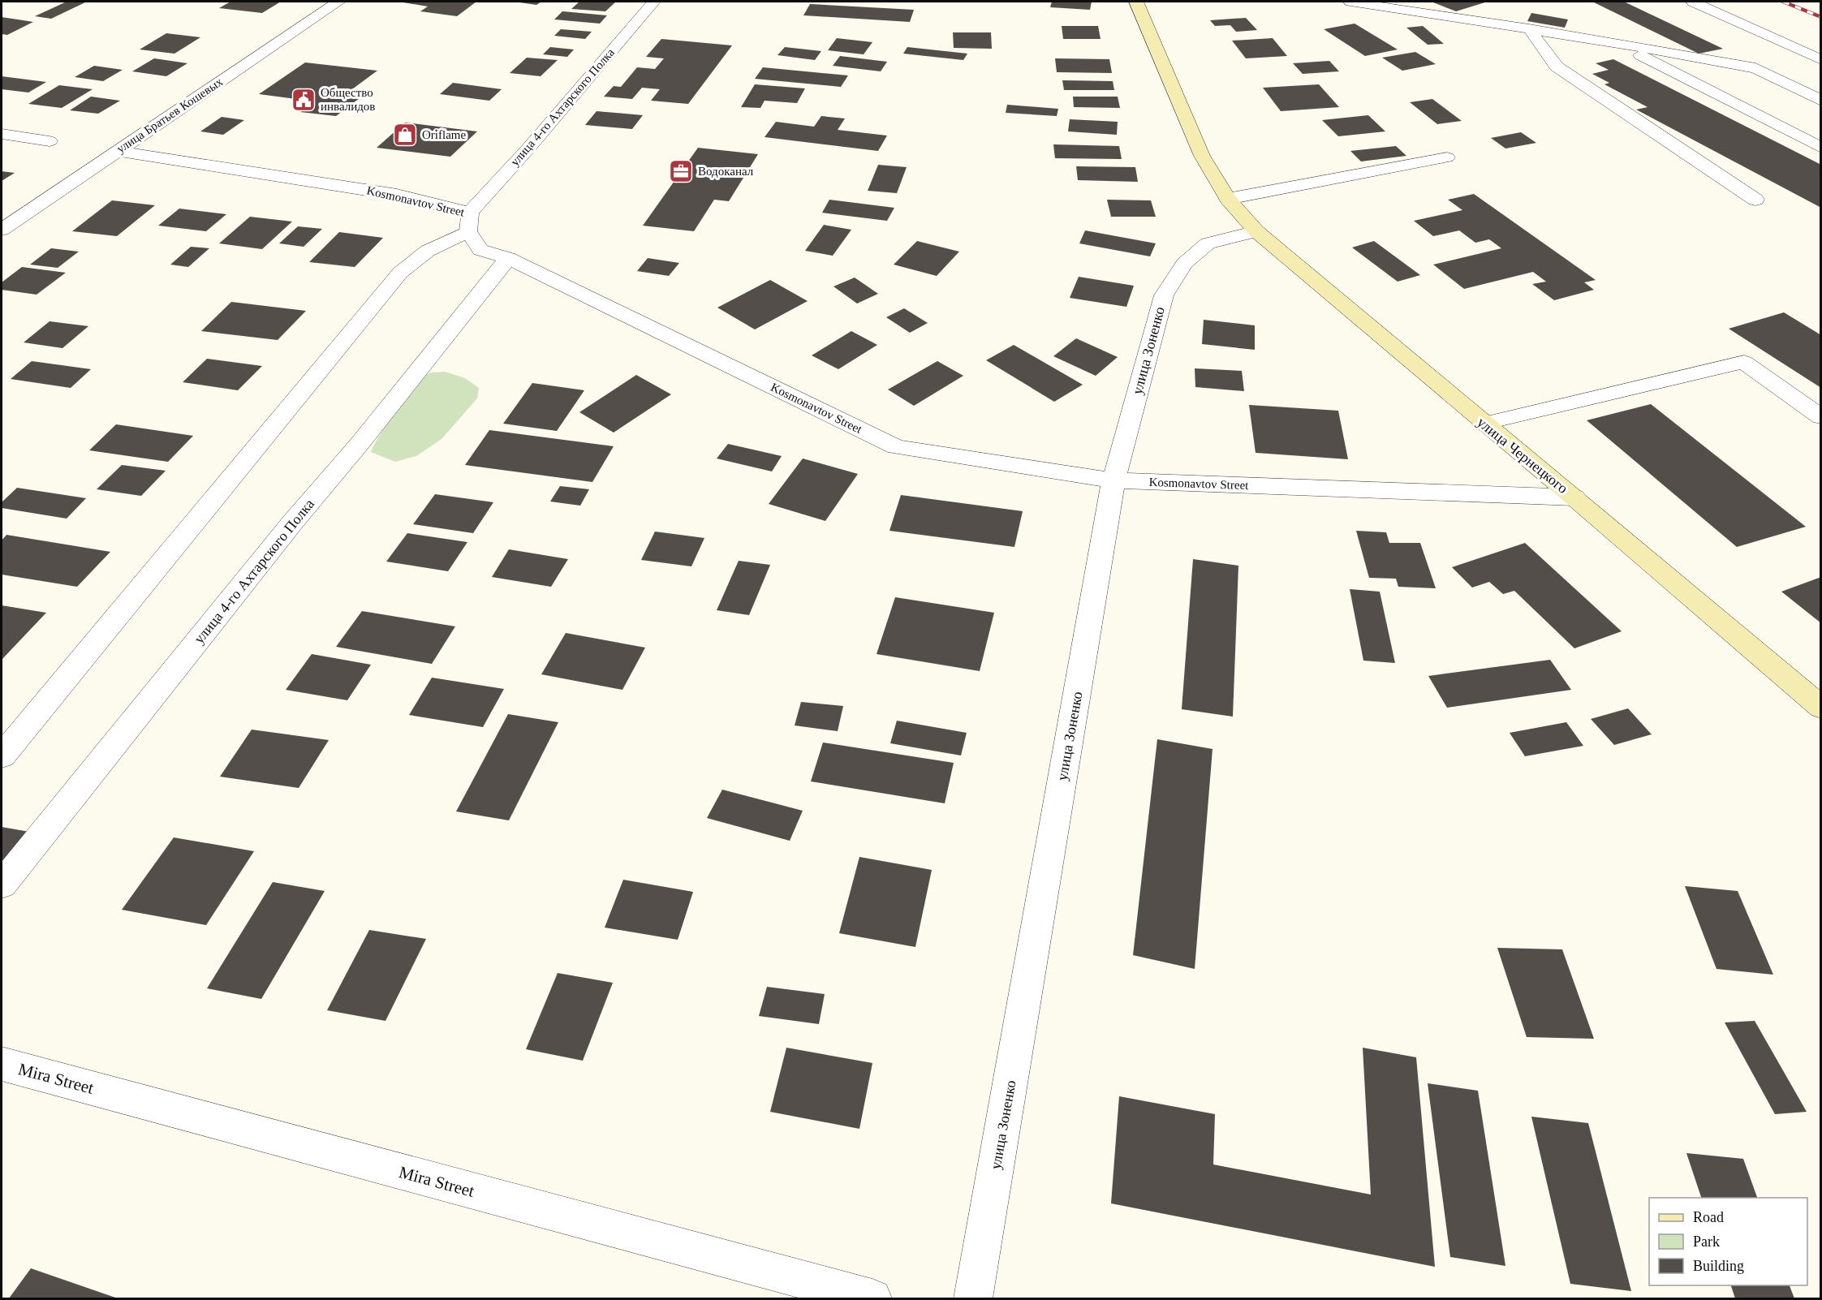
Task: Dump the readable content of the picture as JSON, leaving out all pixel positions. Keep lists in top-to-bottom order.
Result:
{
  "streets": {
    "street": [
      "улица 4-го Ахтарского Полка",
      "улица Братьев Кошевых",
      "Kosmonavtov Street",
      "улица Зоненко",
      "улица Чернецкого",
      "Mira Street"
    ]
  },
  "crossings": [
    ["улица 4-го Ахтарского Полка", "Kosmonavtov Street"],
    ["улица Братьев Кошевых", "Kosmonavtov Street"],
    ["Kosmonavtov Street", "улица Зоненко"],
    ["Kosmonavtov Street", "улица Чернецкого"],
    ["улица Зоненко", "улица Чернецкого"]
  ],
  "places": {
    "public building": ["Общество инвалидов"],
    "shop": ["Oriflame"],
    "office": ["Водоканал"]
  },
  "legend": ["Road", "Park", "Building"]
}
